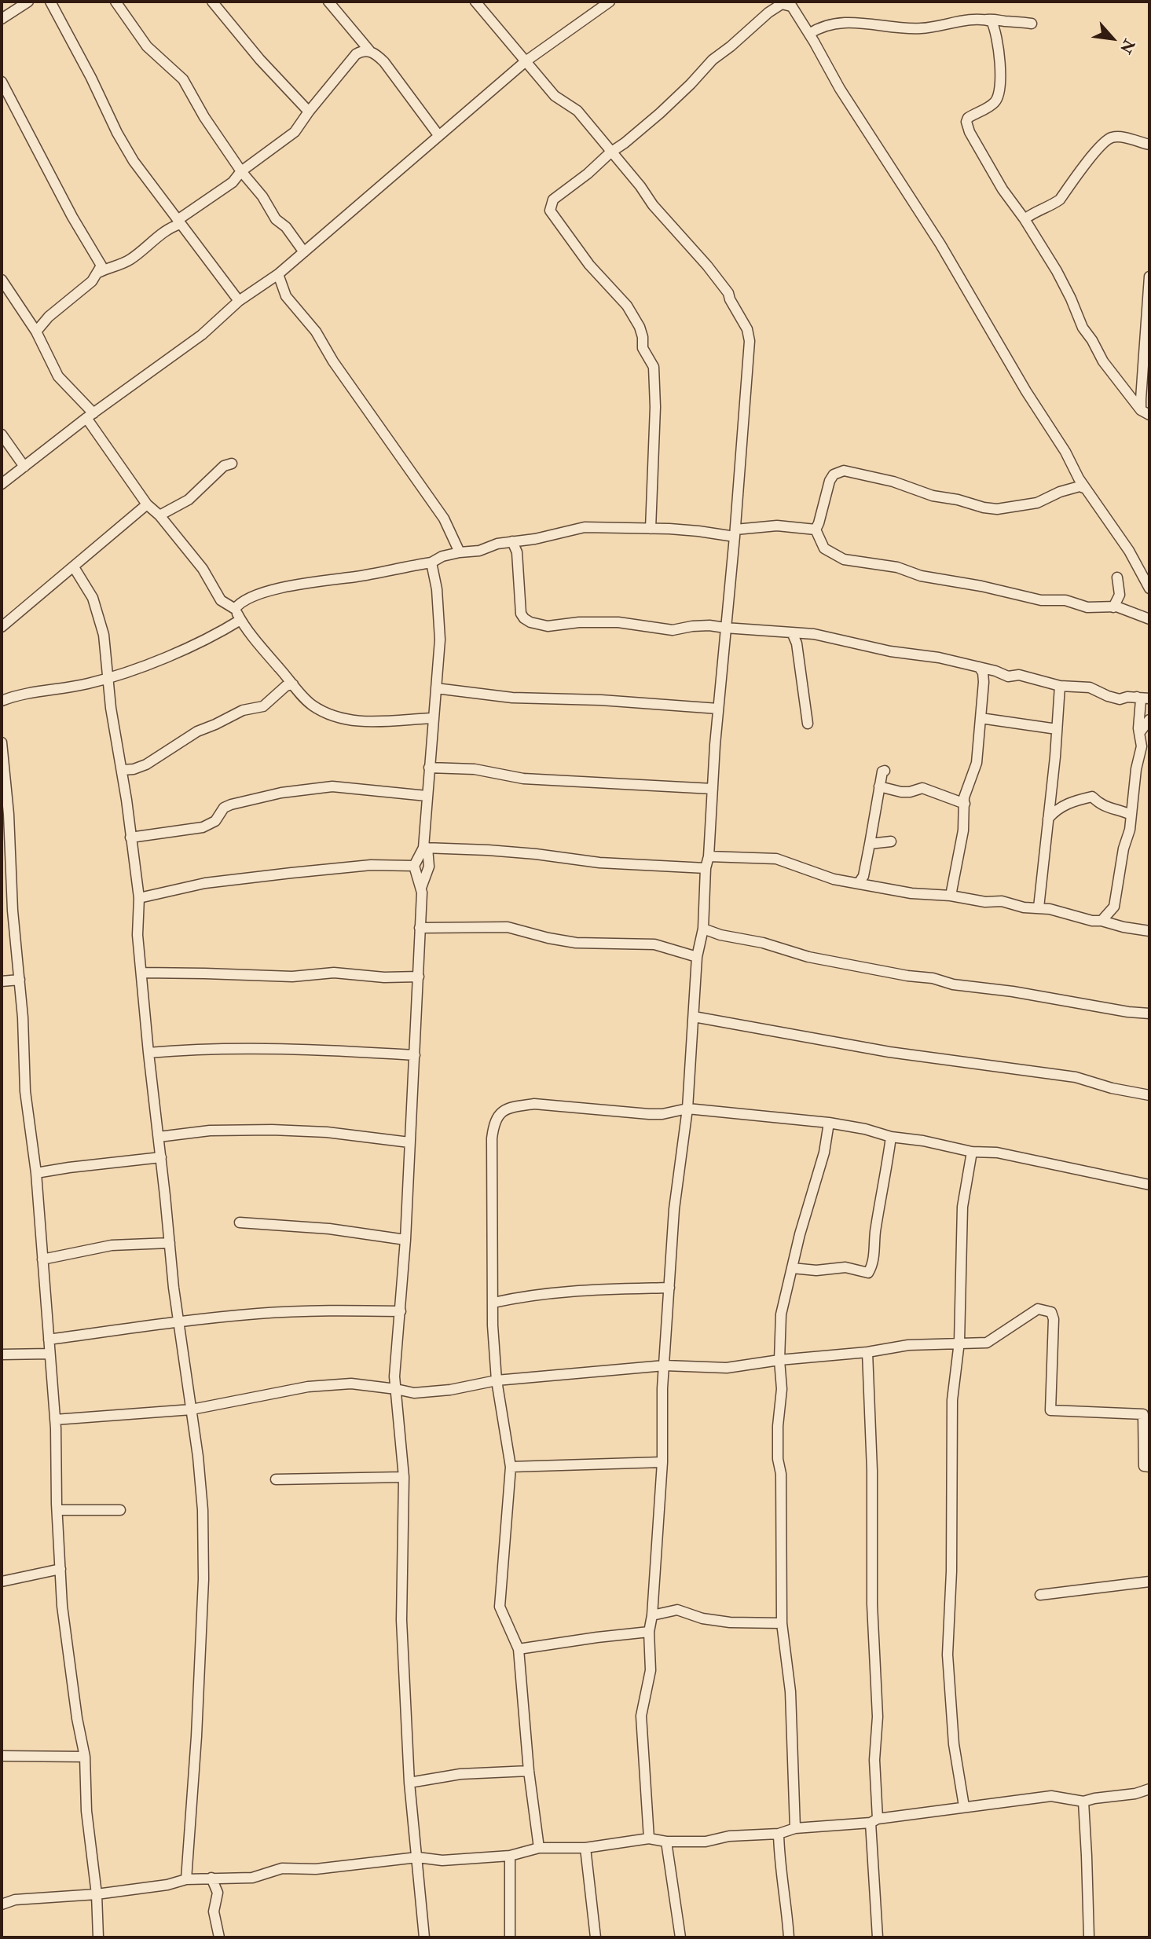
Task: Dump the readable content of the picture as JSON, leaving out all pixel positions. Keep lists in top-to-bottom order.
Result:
{
  "north": "bottom right"
}
